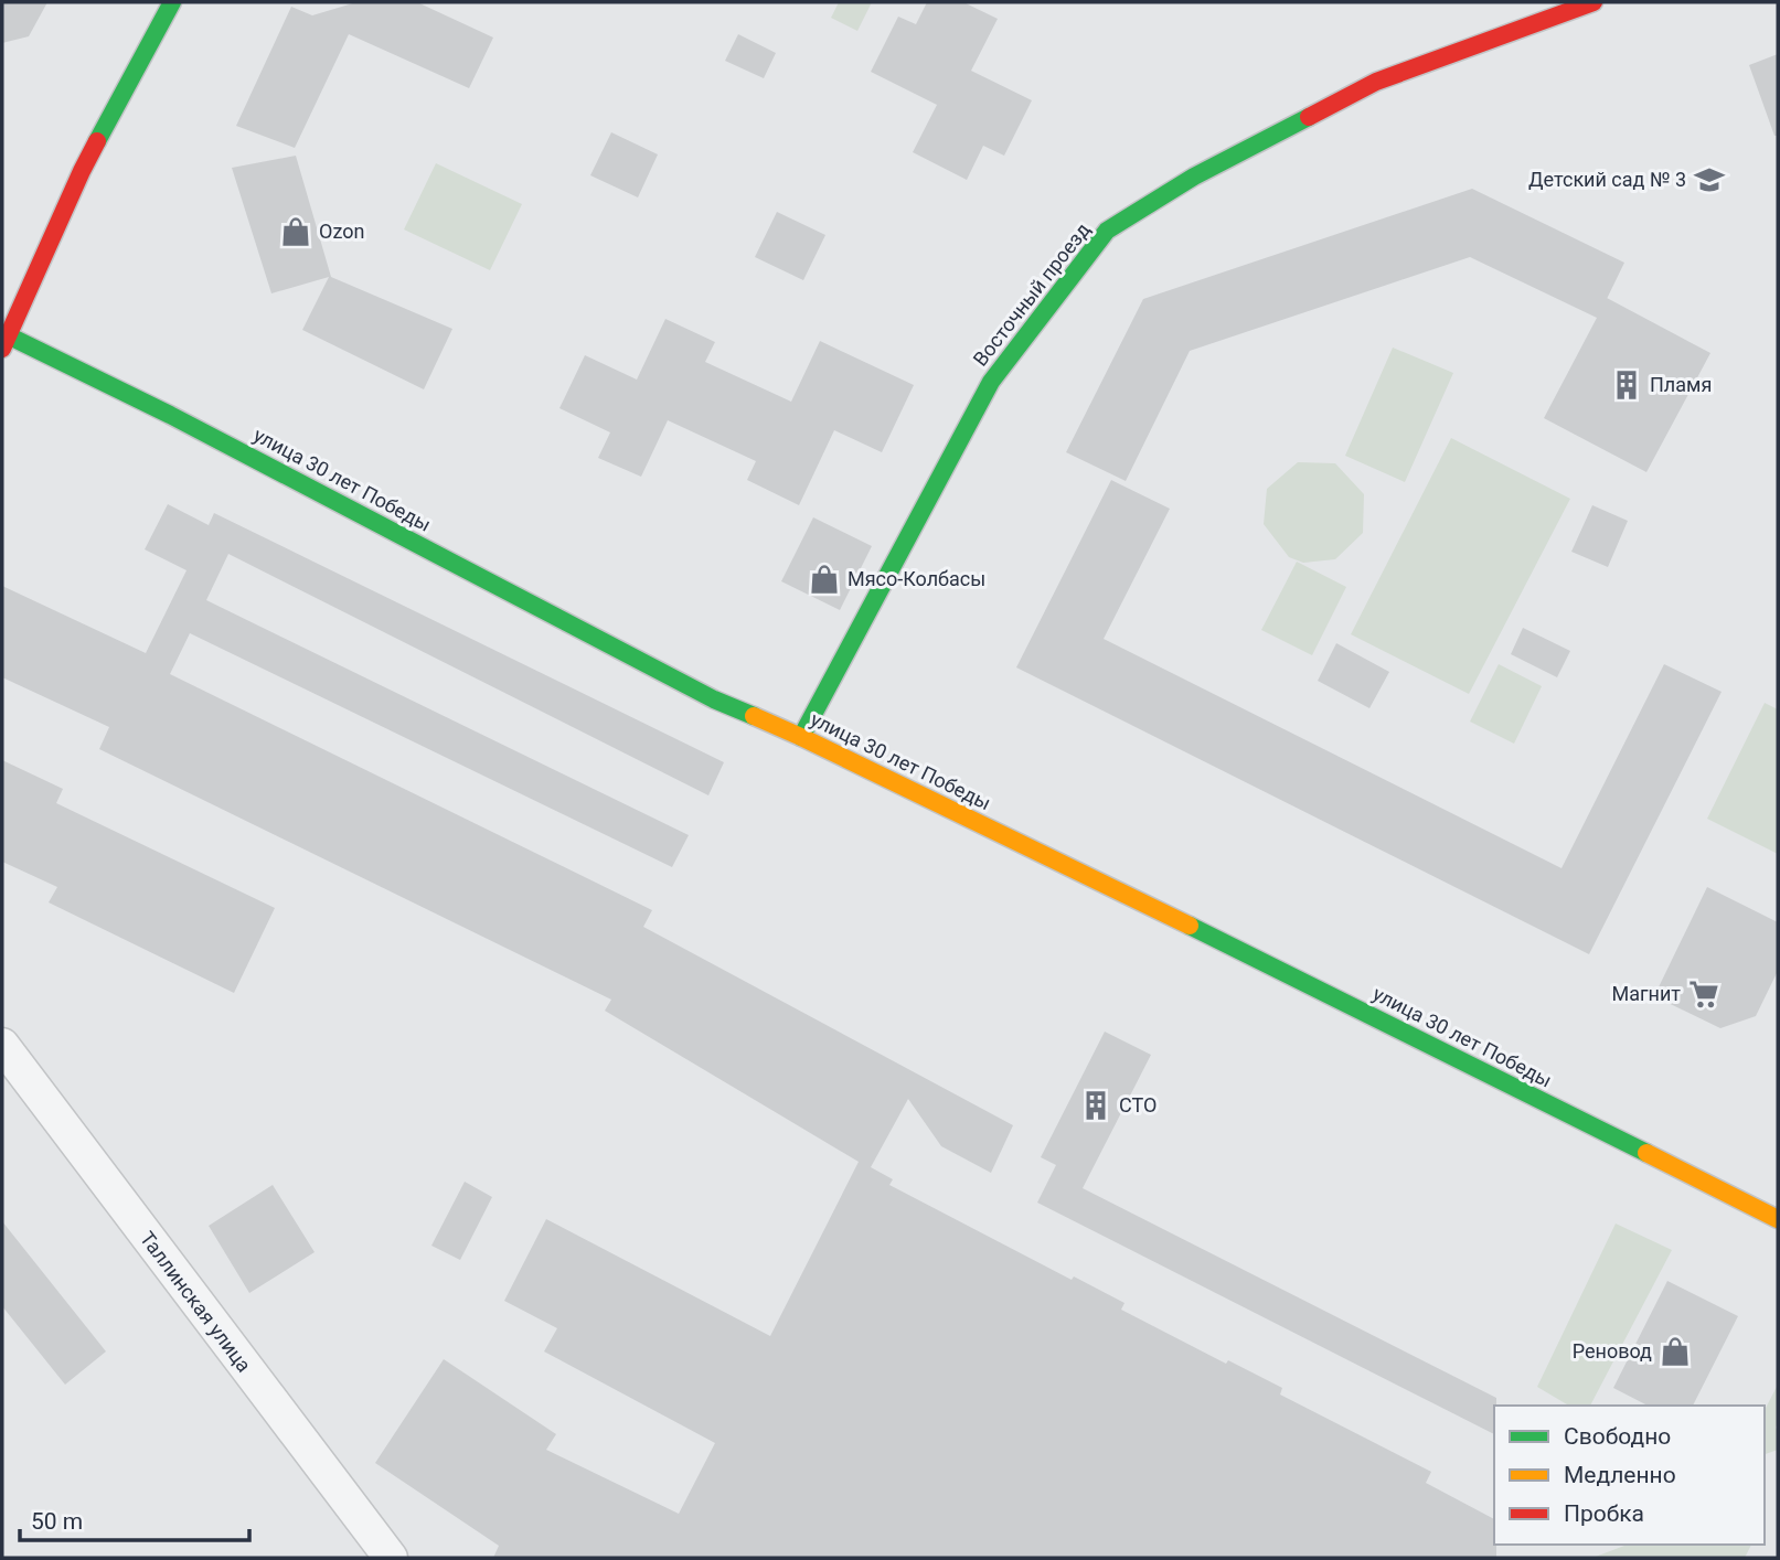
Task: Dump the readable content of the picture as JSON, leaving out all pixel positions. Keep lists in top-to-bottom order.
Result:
{
  "streets": {
    "street": ["Восточный проезд", "улица 30 лет Победы", "Таллинская улица"]
  },
  "crossings": [
    ["Восточный проезд", "улица 30 лет Победы"]
  ],
  "places": {
    "school or university": ["Детский сад № 3"],
    "shop": ["Ozon", "Мясо-Колбасы", "Реновод"],
    "building": ["Пламя", "СТО"],
    "supermarket": ["Магнит"]
  },
  "legend": ["Свободно", "Медленно", "Пробка"],
  "scale_bar": "50 m"
}
